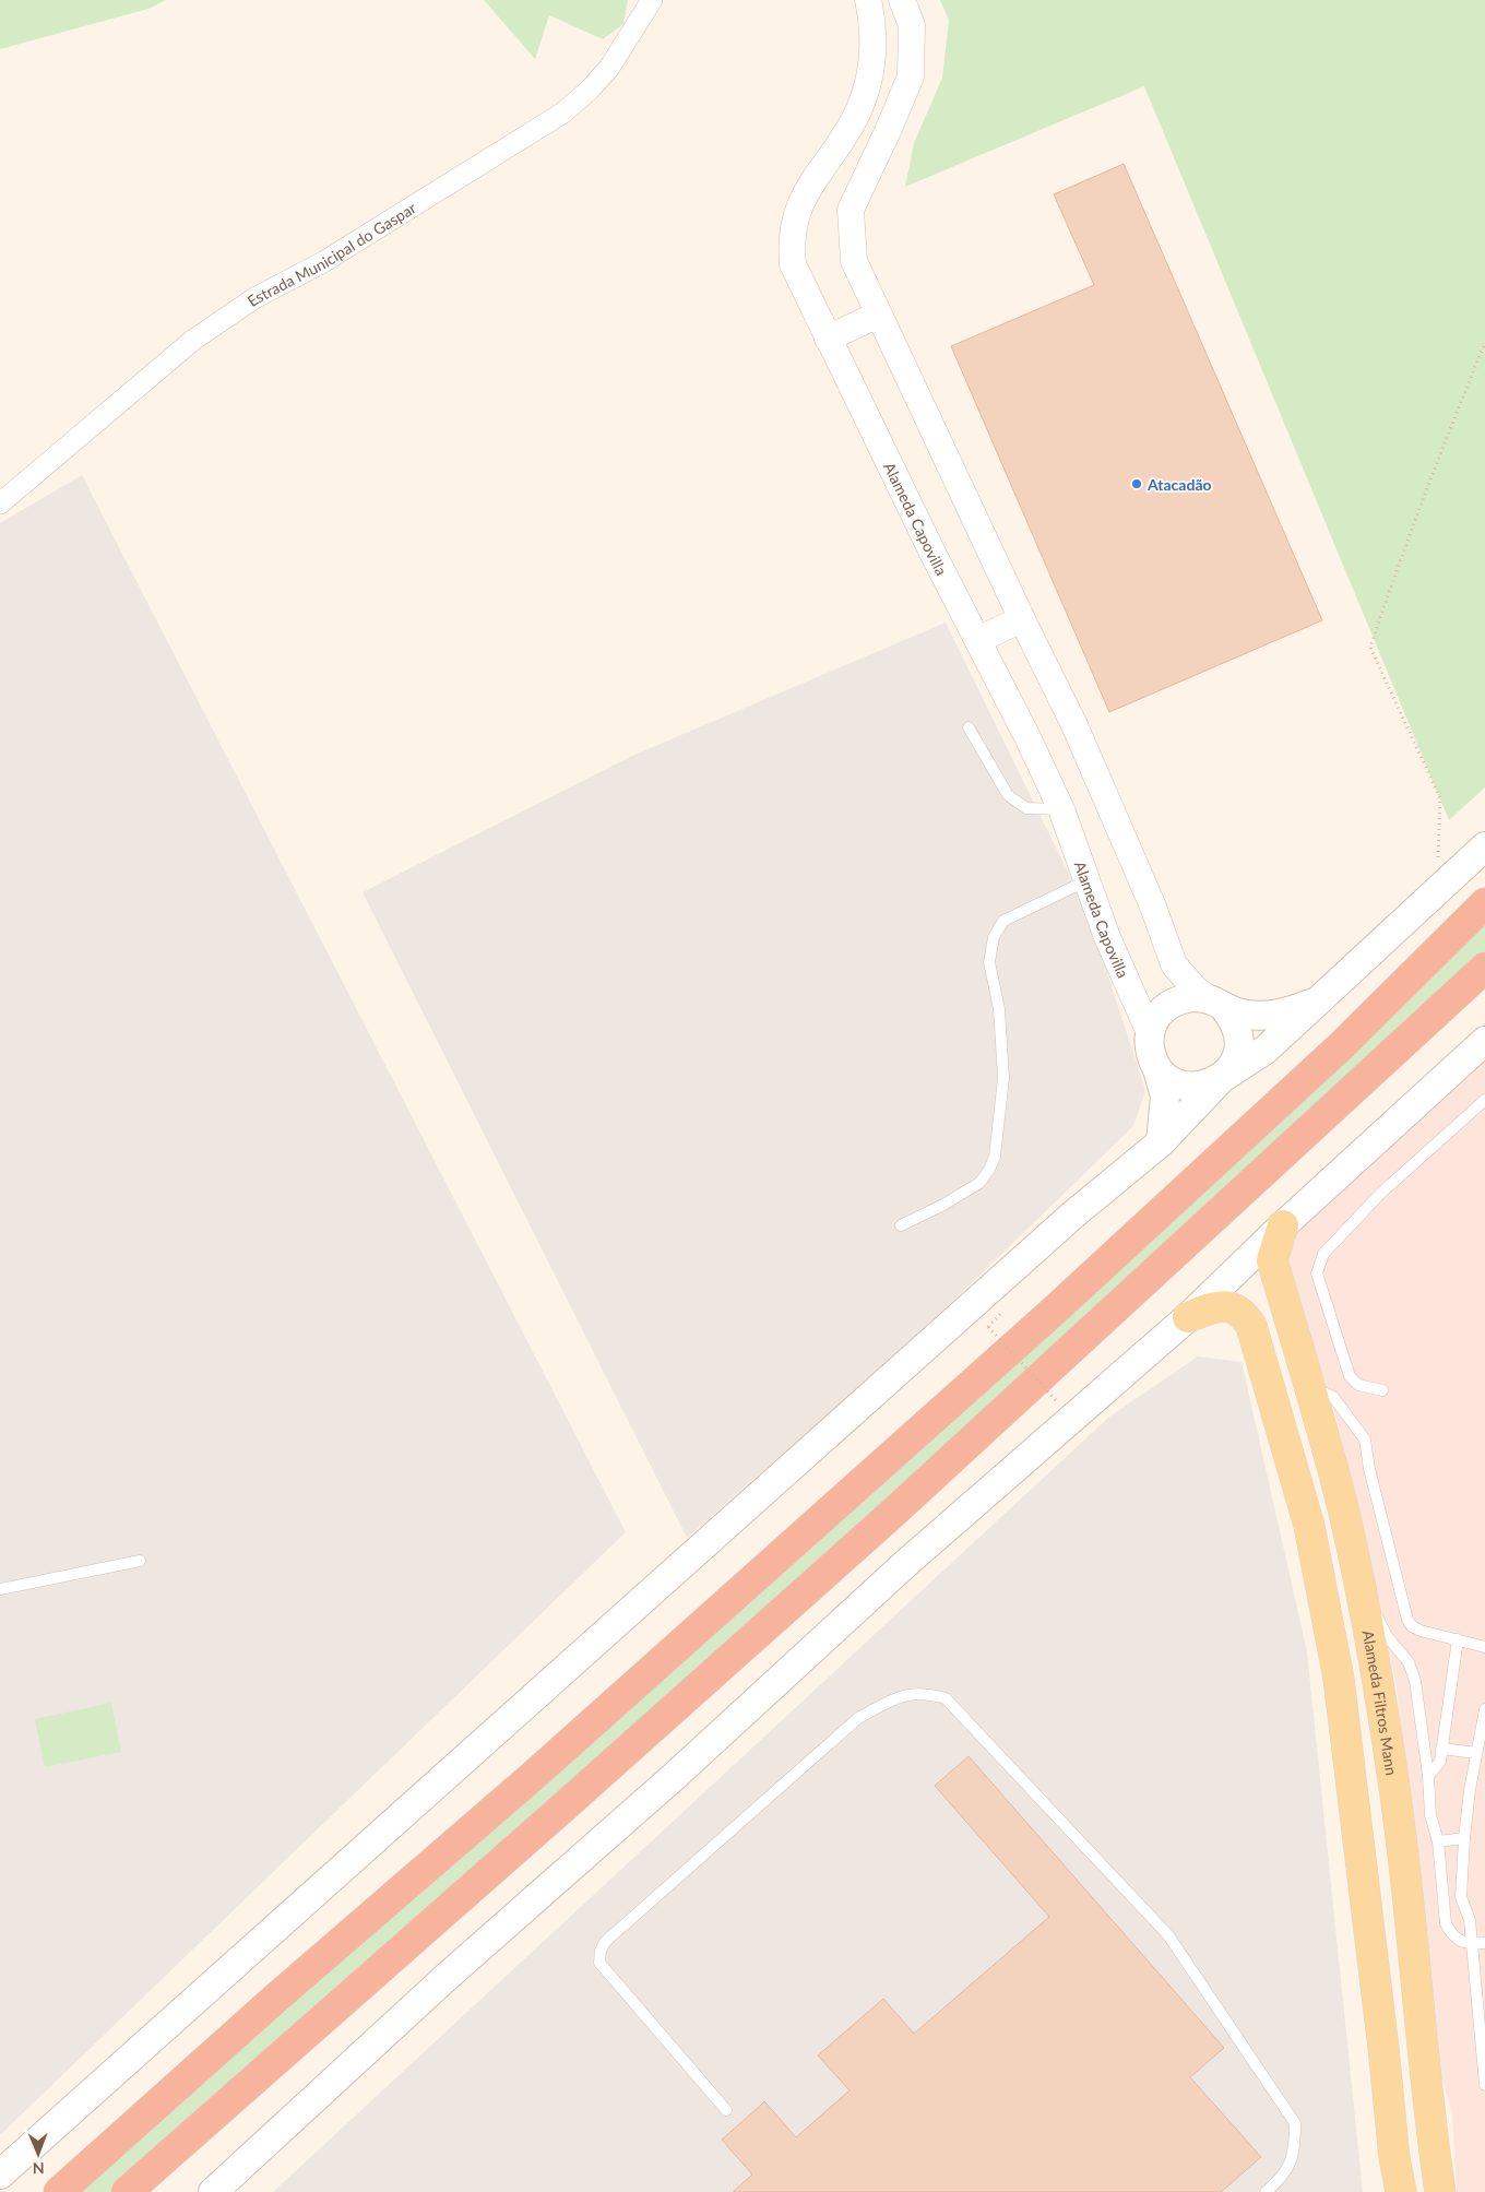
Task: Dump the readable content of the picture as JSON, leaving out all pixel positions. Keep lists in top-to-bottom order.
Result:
{
  "streets": {
    "main road": ["Alameda Filtros Mann"],
    "street": ["Estrada Municipal do Gaspar", "Alameda Capovilla"]
  },
  "places": ["Atacadão"],
  "north": "bottom"
}
